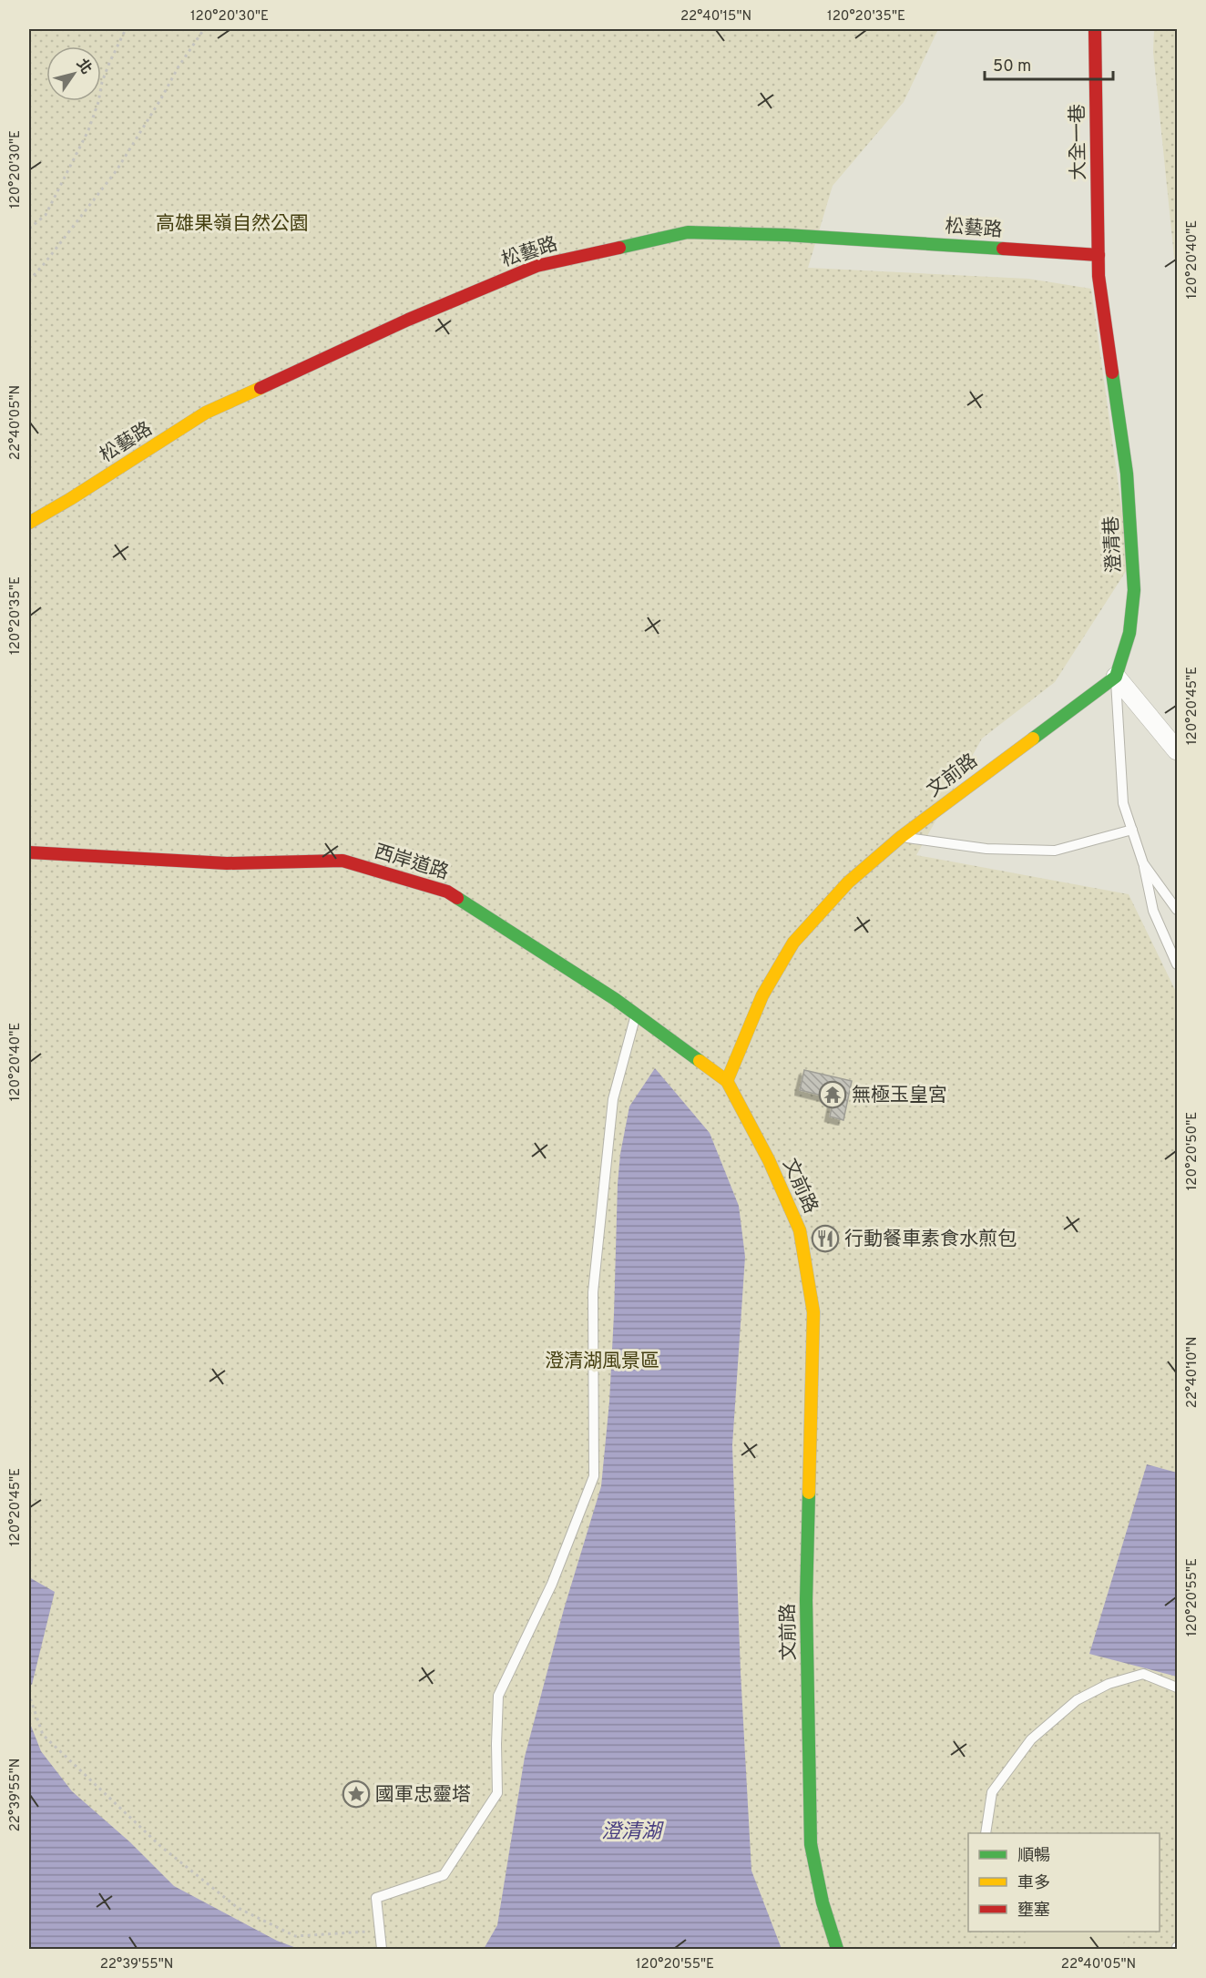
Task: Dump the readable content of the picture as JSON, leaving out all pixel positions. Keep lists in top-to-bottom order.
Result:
{
  "streets": {
    "street": [
      "大全一巷",
      "松藝路",
      "澄清巷",
      "文前路",
      "西岸道路"
    ]
  },
  "crossings": [
    ["大全一巷", "松藝路"],
    ["大全一巷", "澄清巷"],
    ["松藝路", "澄清巷"],
    ["澄清巷", "文前路"],
    ["文前路", "西岸道路"]
  ],
  "water": ["澄清湖"],
  "parks": ["高雄果嶺自然公園", "澄清湖風景區"],
  "places": {
    "temple": ["無極玉皇宮"],
    "restaurant": ["行動餐車素食水煎包"],
    "place": ["國軍忠靈塔"]
  },
  "legend": ["順暢", "車多", "壅塞"],
  "scale_bar": "50 m",
  "north": "top right",
  "coordinates": [
    "120°20'30\"E",
    "22°40'15\"N",
    "120°20'35\"E",
    "120°20'40\"E",
    "22°40'05\"N",
    "120°20'45\"E",
    "120°20'50\"E",
    "22°40'10\"N",
    "120°20'55\"E",
    "22°39'55\"N"
  ]
}
